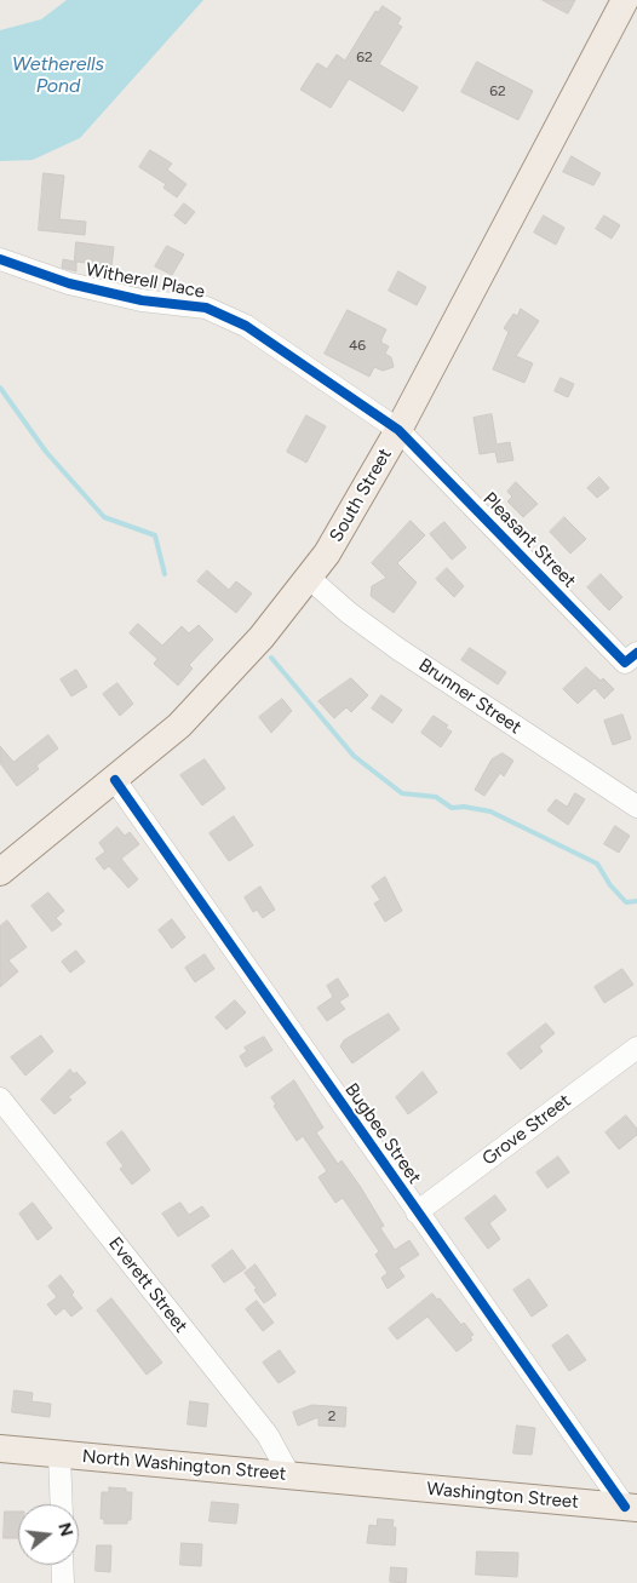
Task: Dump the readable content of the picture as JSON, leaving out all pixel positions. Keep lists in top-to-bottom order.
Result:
{
  "streets": {
    "main road": ["South Street", "North Washington Street", "Washington Street"],
    "street": [
      "Witherell Place",
      "Pleasant Street",
      "Brunner Street",
      "Grove Street",
      "Bugbee Street",
      "Everett Street"
    ]
  },
  "crossings": [
    ["Witherell Place", "South Street"],
    ["Witherell Place", "Pleasant Street"],
    ["South Street", "Pleasant Street"],
    ["South Street", "Brunner Street"],
    ["South Street", "Bugbee Street"],
    ["Grove Street", "Bugbee Street"],
    ["Bugbee Street", "Washington Street"],
    ["Everett Street", "North Washington Street"],
    ["North Washington Street", "Washington Street"]
  ],
  "water": ["Wetherells Pond"],
  "house_numbers": [
    "62",
    "62",
    "46",
    "2"
  ],
  "north": "right"
}
